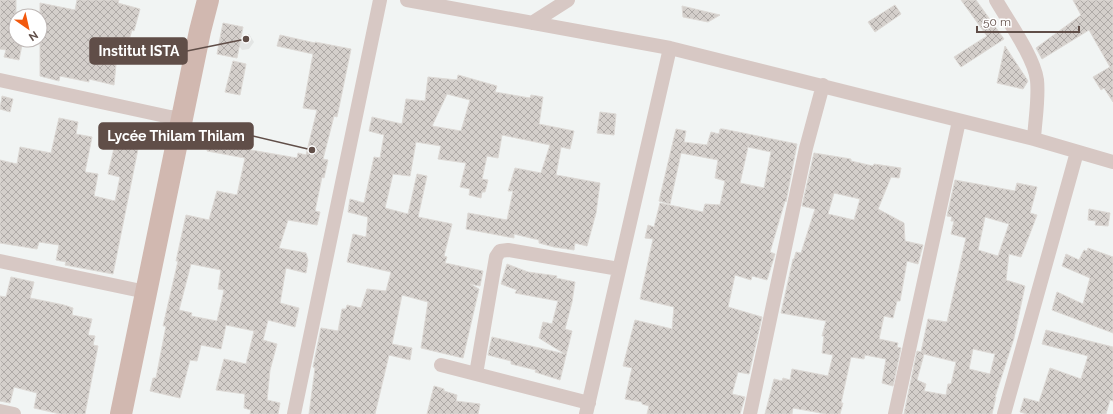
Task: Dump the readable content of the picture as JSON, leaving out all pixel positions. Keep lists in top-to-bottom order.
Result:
{
  "places": ["Institut ISTA", "Lycée Thilam Thilam"],
  "scale_bar": "50 m",
  "north": "bottom right"
}
